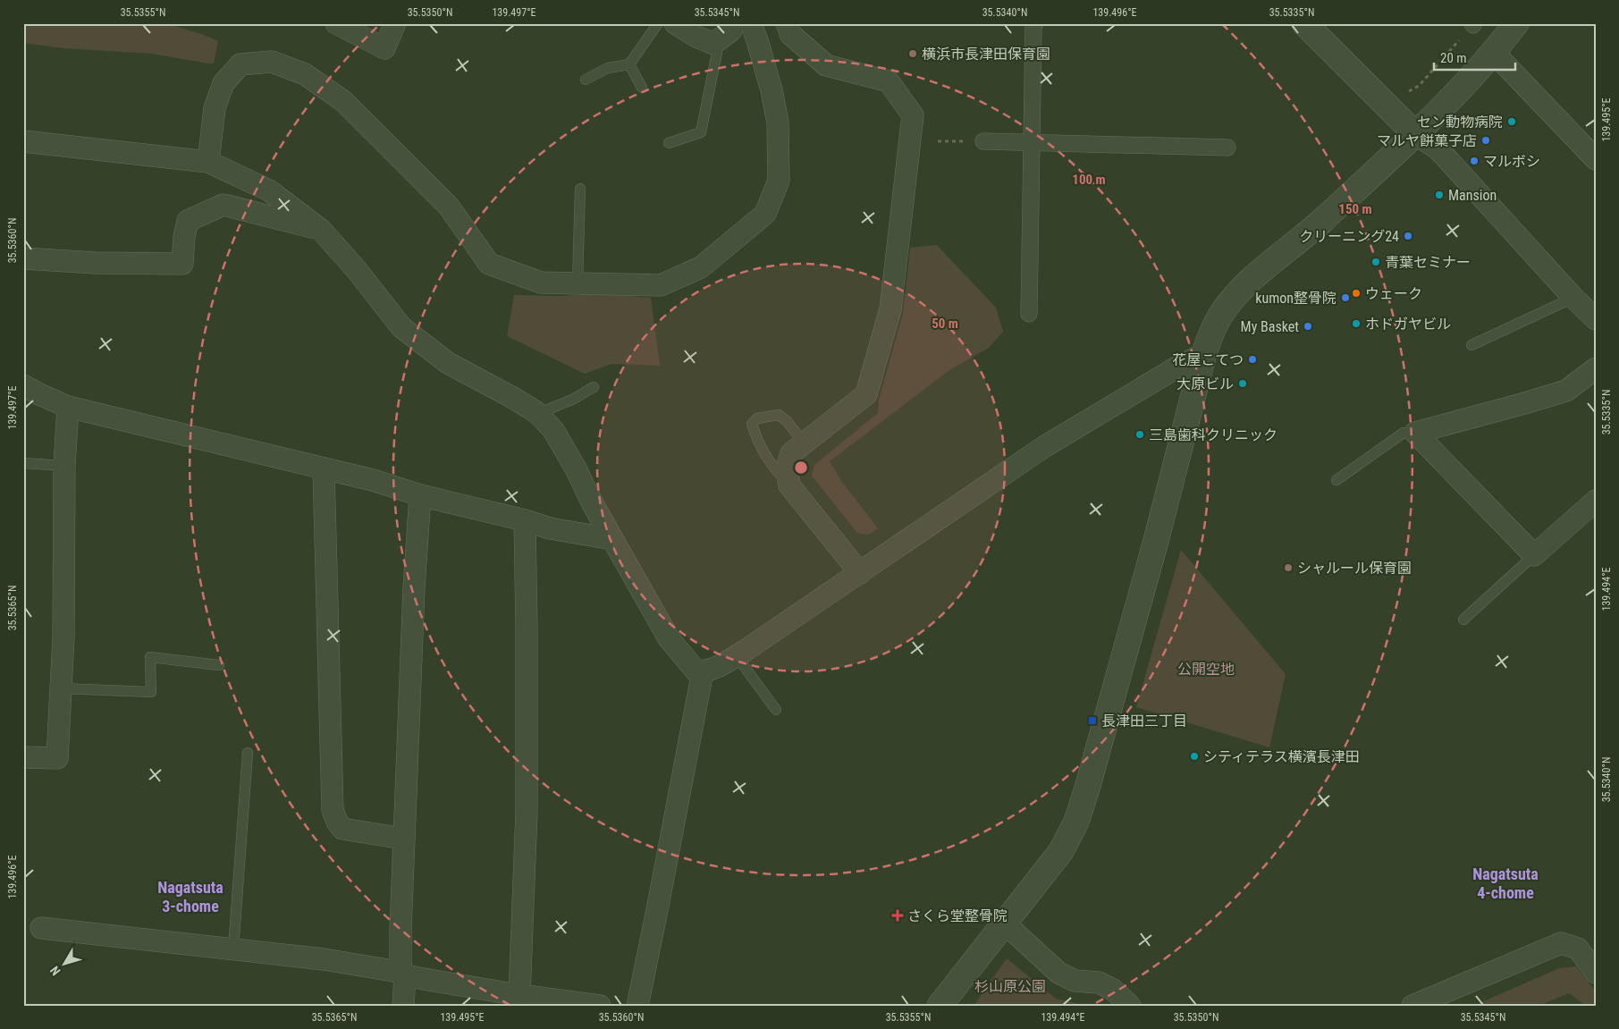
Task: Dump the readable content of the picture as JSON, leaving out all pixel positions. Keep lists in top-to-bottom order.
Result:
{
  "districts": ["Nagatsuta 4-chome", "Nagatsuta 3-chome"],
  "parks": ["公開空地", "杉山原公園"],
  "places": {
    "other": [
      "横浜市長津田保育園",
      "セン動物病院",
      "マルヤ餅菓子店",
      "マルボシ",
      "Mansion",
      "クリーニング24",
      "青葉セミナー",
      "ウェーク",
      "kumon整骨院",
      "ホドガヤビル",
      "My Basket",
      "花屋こてつ",
      "大原ビル",
      "三島歯科クリニック",
      "シャルール保育園",
      "シティテラス横濱長津田"
    ],
    "transit": ["長津田三丁目"],
    "health": ["さくら堂整骨院"]
  },
  "scale_bar": "20 m",
  "north": "bottom left",
  "coordinates": [
    "35.5355°N",
    "35.5350°N",
    "139.497°E",
    "35.5345°N",
    "35.5340°N",
    "139.496°E",
    "35.5335°N",
    "139.495°E",
    "35.5360°N",
    "139.494°E",
    "35.5365°N"
  ],
  "rings": ["100 m", "150 m", "50 m"]
}
